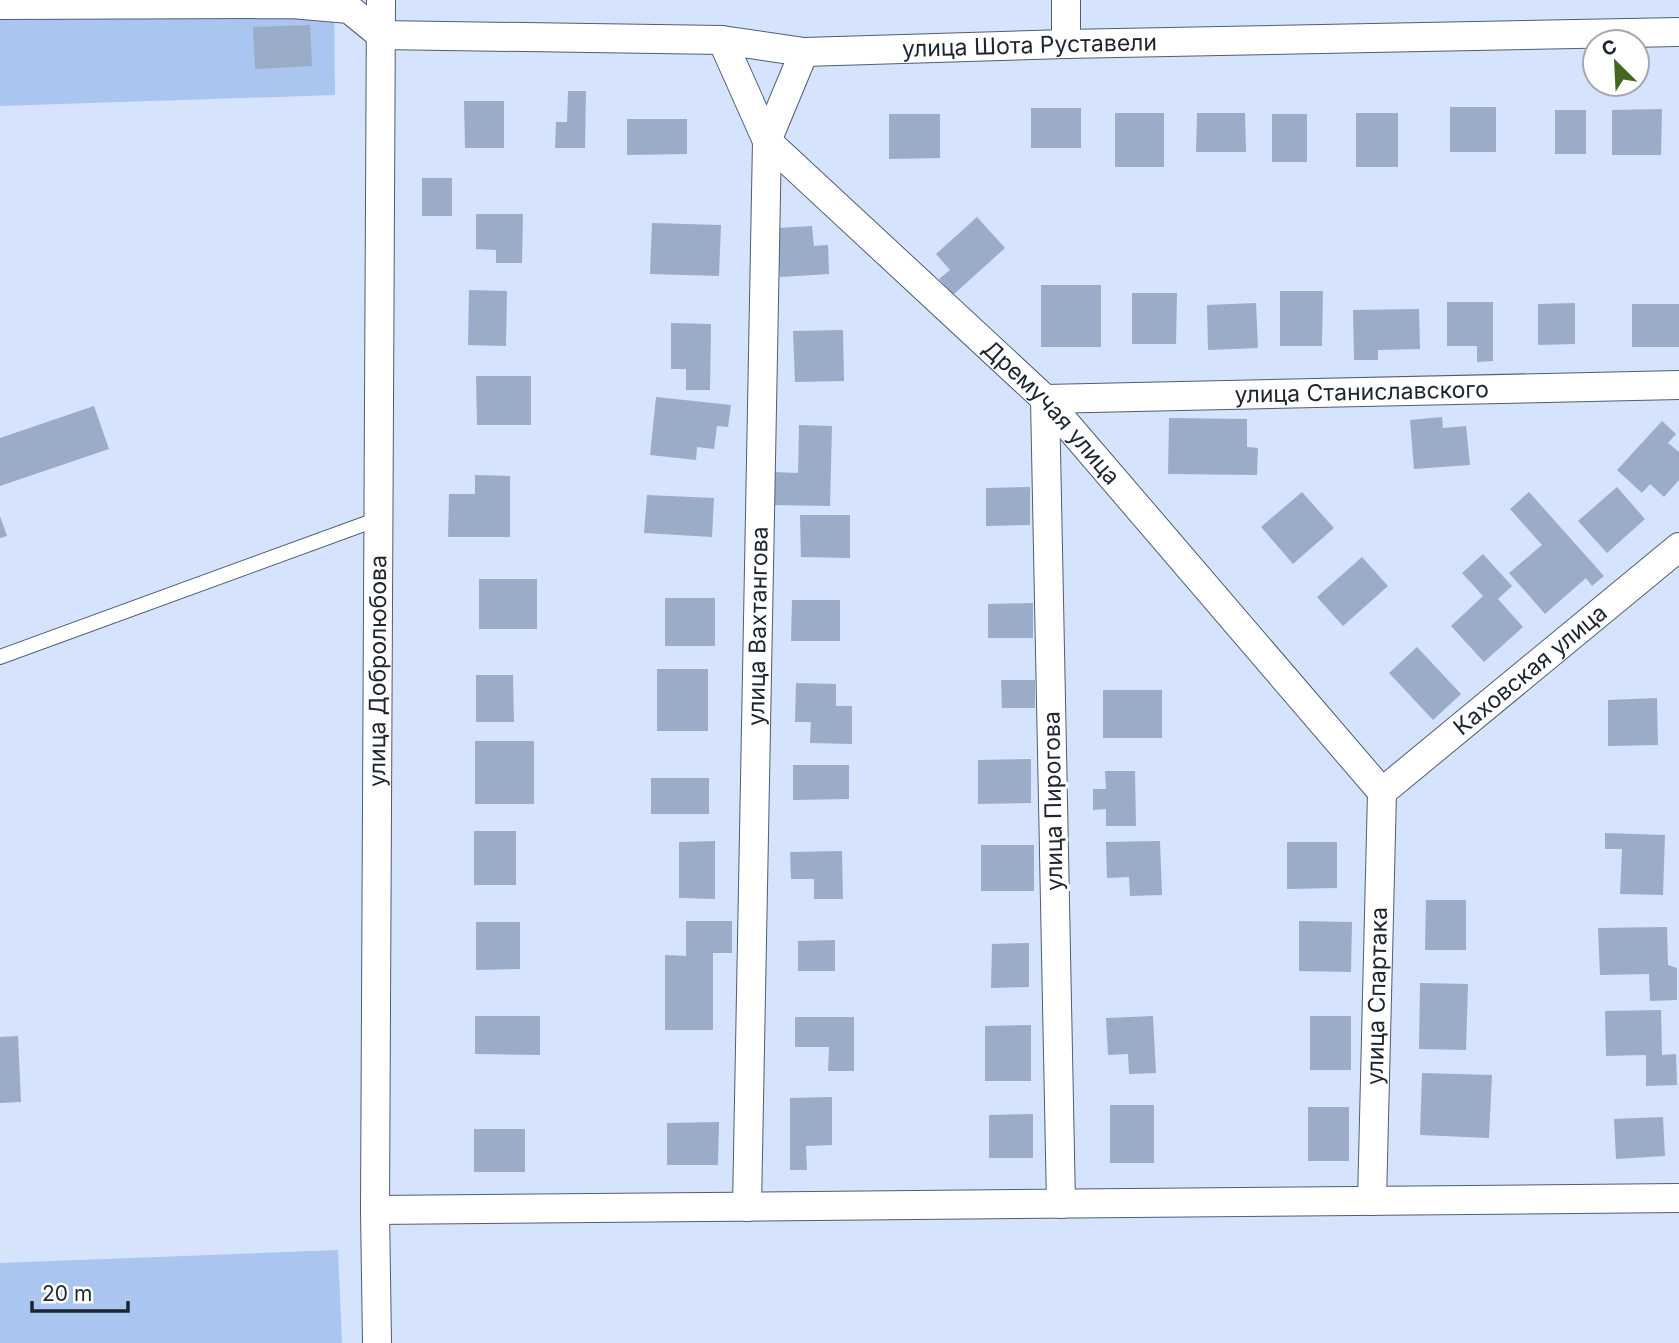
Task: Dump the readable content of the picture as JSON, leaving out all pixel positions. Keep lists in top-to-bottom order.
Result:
{
  "streets": {
    "street": [
      "улица Шота Руставели",
      "улица Станиславского",
      "Дремучая улица",
      "улица Вахтангова",
      "Каховская улица",
      "улица Добролюбова",
      "улица Пирогова",
      "улица Спартака"
    ]
  },
  "crossings": [
    ["улица Шота Руставели", "Дремучая улица"],
    ["улица Шота Руставели", "улица Вахтангова"],
    ["улица Шота Руставели", "улица Добролюбова"],
    ["улица Станиславского", "Дремучая улица"],
    ["улица Станиславского", "улица Пирогова"],
    ["Дремучая улица", "улица Вахтангова"],
    ["Дремучая улица", "Каховская улица"],
    ["Дремучая улица", "улица Пирогова"],
    ["Дремучая улица", "улица Спартака"],
    ["Каховская улица", "улица Спартака"]
  ],
  "scale_bar": "20 m",
  "north": "top left"
}
